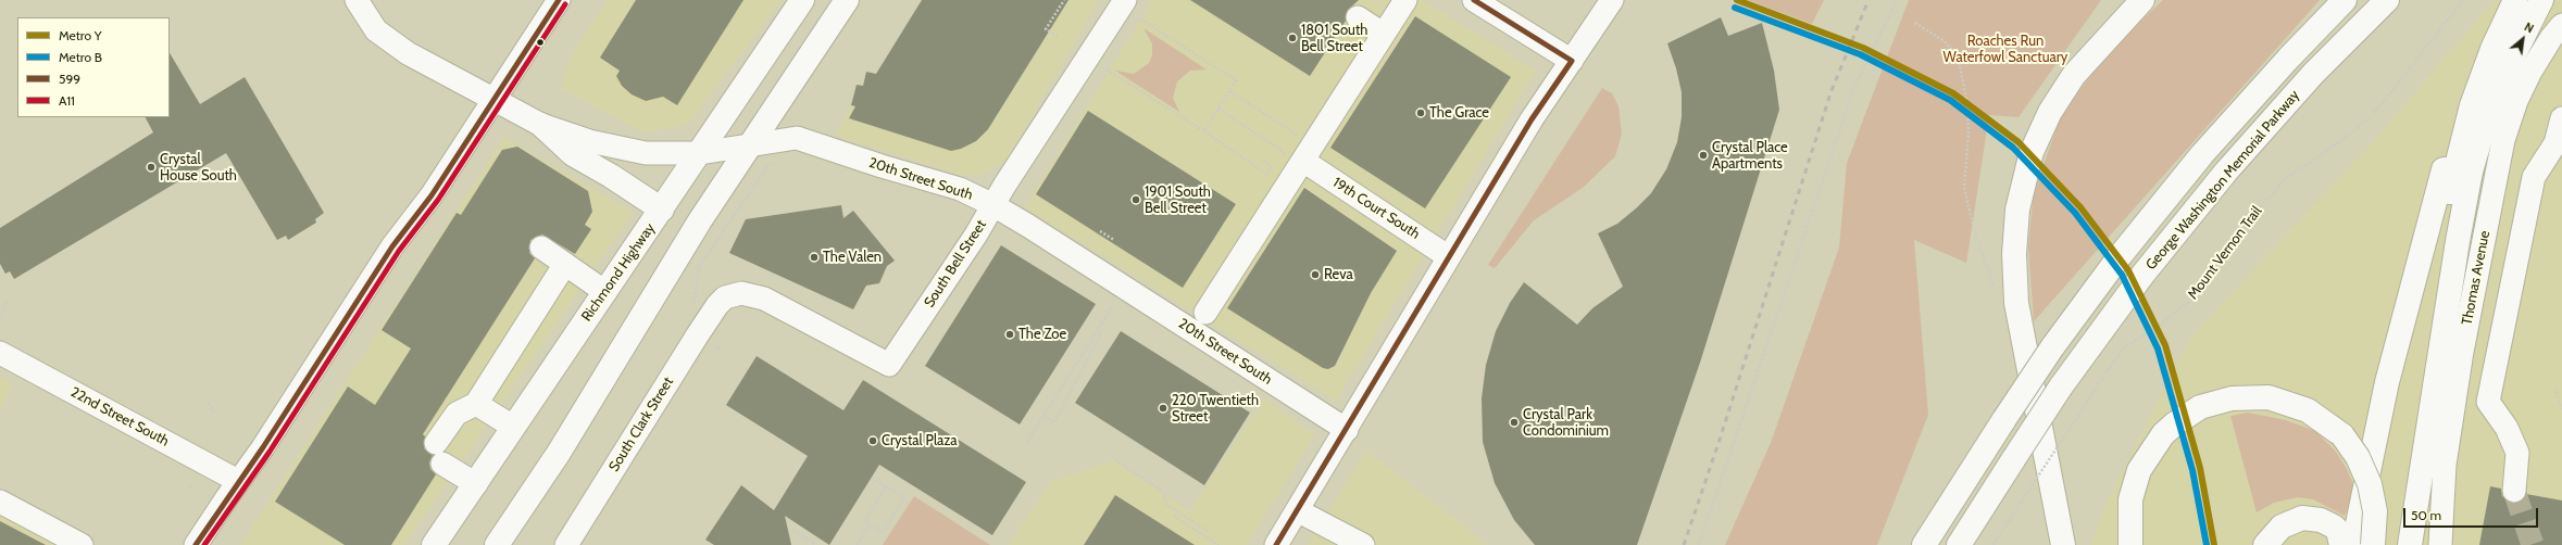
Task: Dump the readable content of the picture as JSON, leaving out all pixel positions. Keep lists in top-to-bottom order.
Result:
{
  "streets": {
    "main road": ["George Washington Memorial Parkway", "Richmond Highway"],
    "street": [
      "20th Street South",
      "19th Court South",
      "South Bell Street",
      "Thomas Avenue",
      "22nd Street South",
      "South Clark Street"
    ],
    "path": ["Mount Vernon Trail"]
  },
  "crossings": [
    ["20th Street South", "South Bell Street"],
    ["20th Street South", "Richmond Highway"],
    ["South Bell Street", "South Clark Street"]
  ],
  "parks": ["Roaches Run Waterfowl Sanctuary"],
  "places": [
    "1801 South Bell Street",
    "The Grace",
    "Crystal Place Apartments",
    "Crystal House South",
    "1901 South Bell Street",
    "The Valen",
    "Reva",
    "The Zoe",
    "220 Twentieth Street",
    "Crystal Park Condominium",
    "Crystal Plaza"
  ],
  "lines": [
    "metro line Y",
    "transit line 599",
    "transit line A11",
    "metro line B"
  ],
  "legend": [
    "Metro Y",
    "Metro B",
    "599",
    "A11"
  ],
  "scale_bar": "50 m",
  "north": "top right"
}
